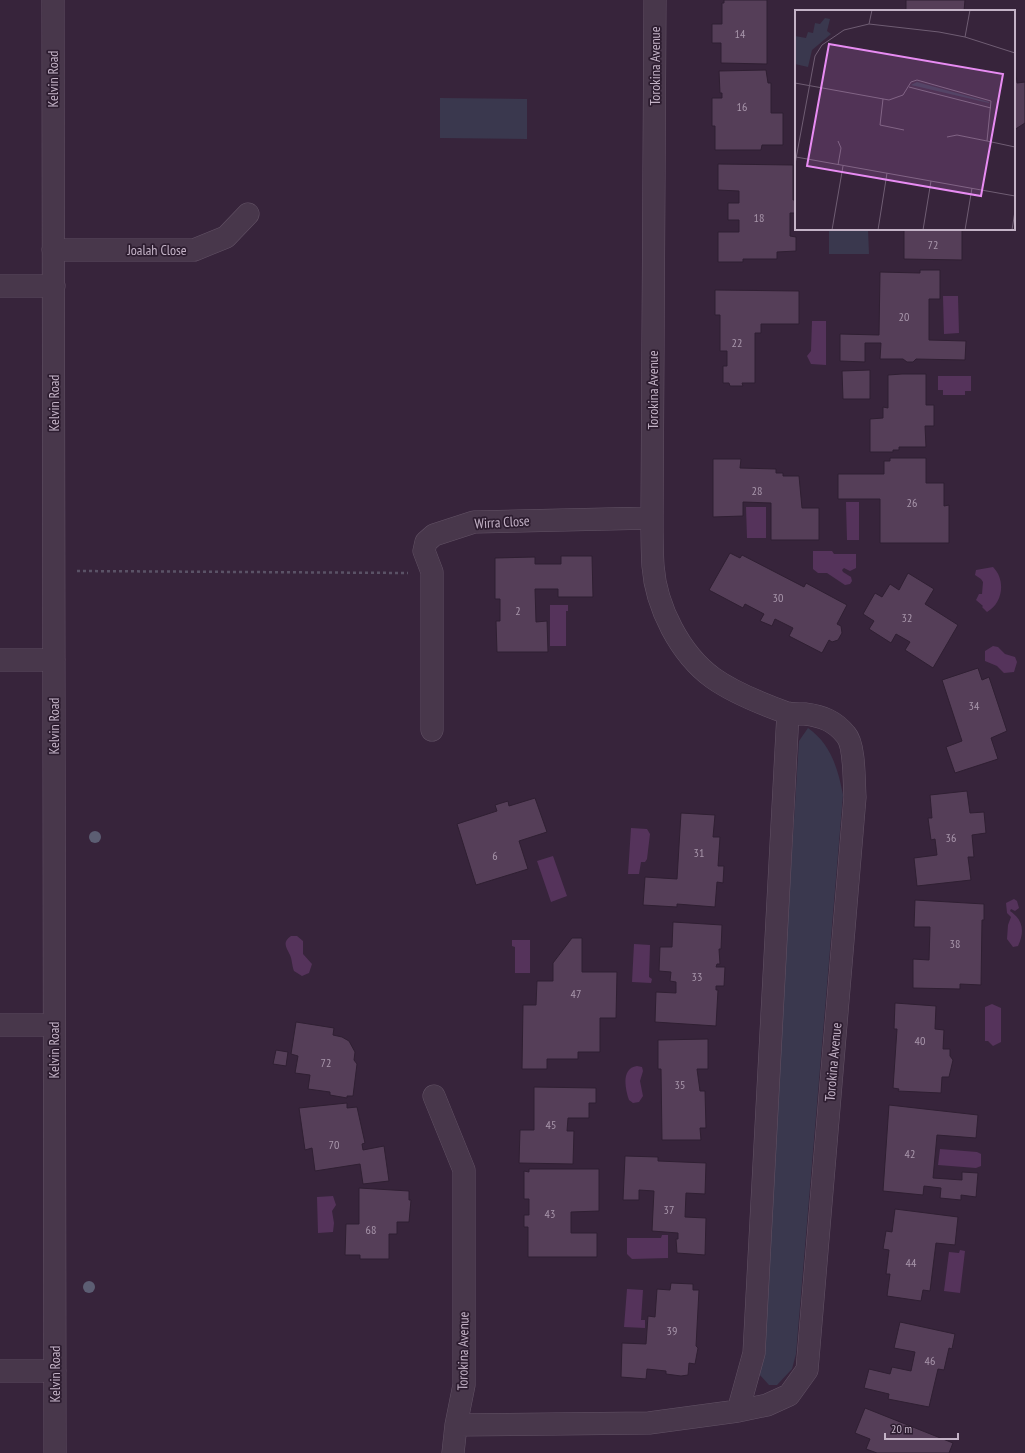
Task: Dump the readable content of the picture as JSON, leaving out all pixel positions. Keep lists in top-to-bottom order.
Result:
{
  "streets": {
    "street": [
      "Torokina Avenue",
      "Kelvin Road",
      "Joalah Close",
      "Wirra Close"
    ]
  },
  "crossings": [
    ["Torokina Avenue", "Wirra Close"],
    ["Kelvin Road", "Joalah Close"]
  ],
  "house_numbers": [
    "14",
    "16",
    "18",
    "72",
    "20",
    "22",
    "28",
    "26",
    "30",
    "2",
    "32",
    "34",
    "36",
    "31",
    "6",
    "38",
    "33",
    "47",
    "40",
    "72",
    "35",
    "45",
    "70",
    "42",
    "37",
    "43",
    "68",
    "44",
    "39",
    "46"
  ],
  "scale_bar": "20 m"
}
